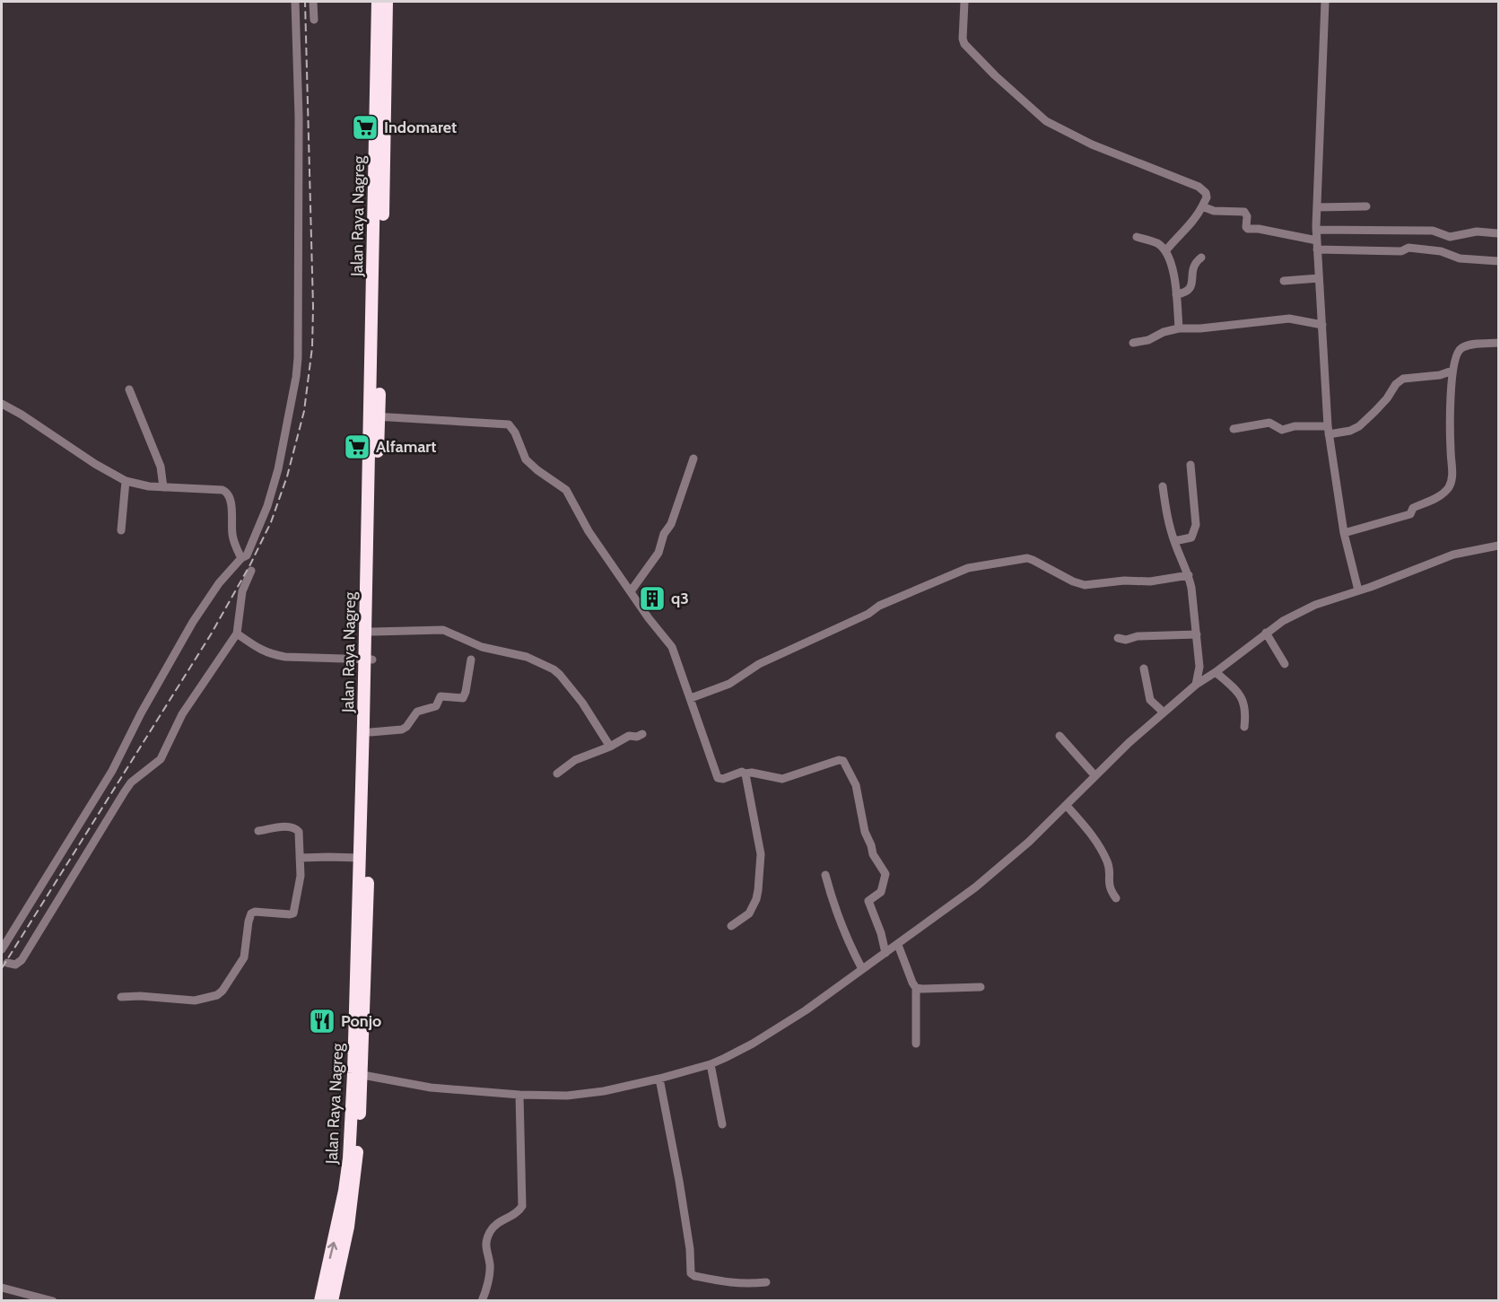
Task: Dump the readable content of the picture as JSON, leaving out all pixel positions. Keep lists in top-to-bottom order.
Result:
{
  "streets": {
    "highway": ["Jalan Raya Nagreg"]
  },
  "places": {
    "supermarket": ["Indomaret", "Alfamart"],
    "building": ["q3"],
    "restaurant": ["Ponjo"]
  }
}
